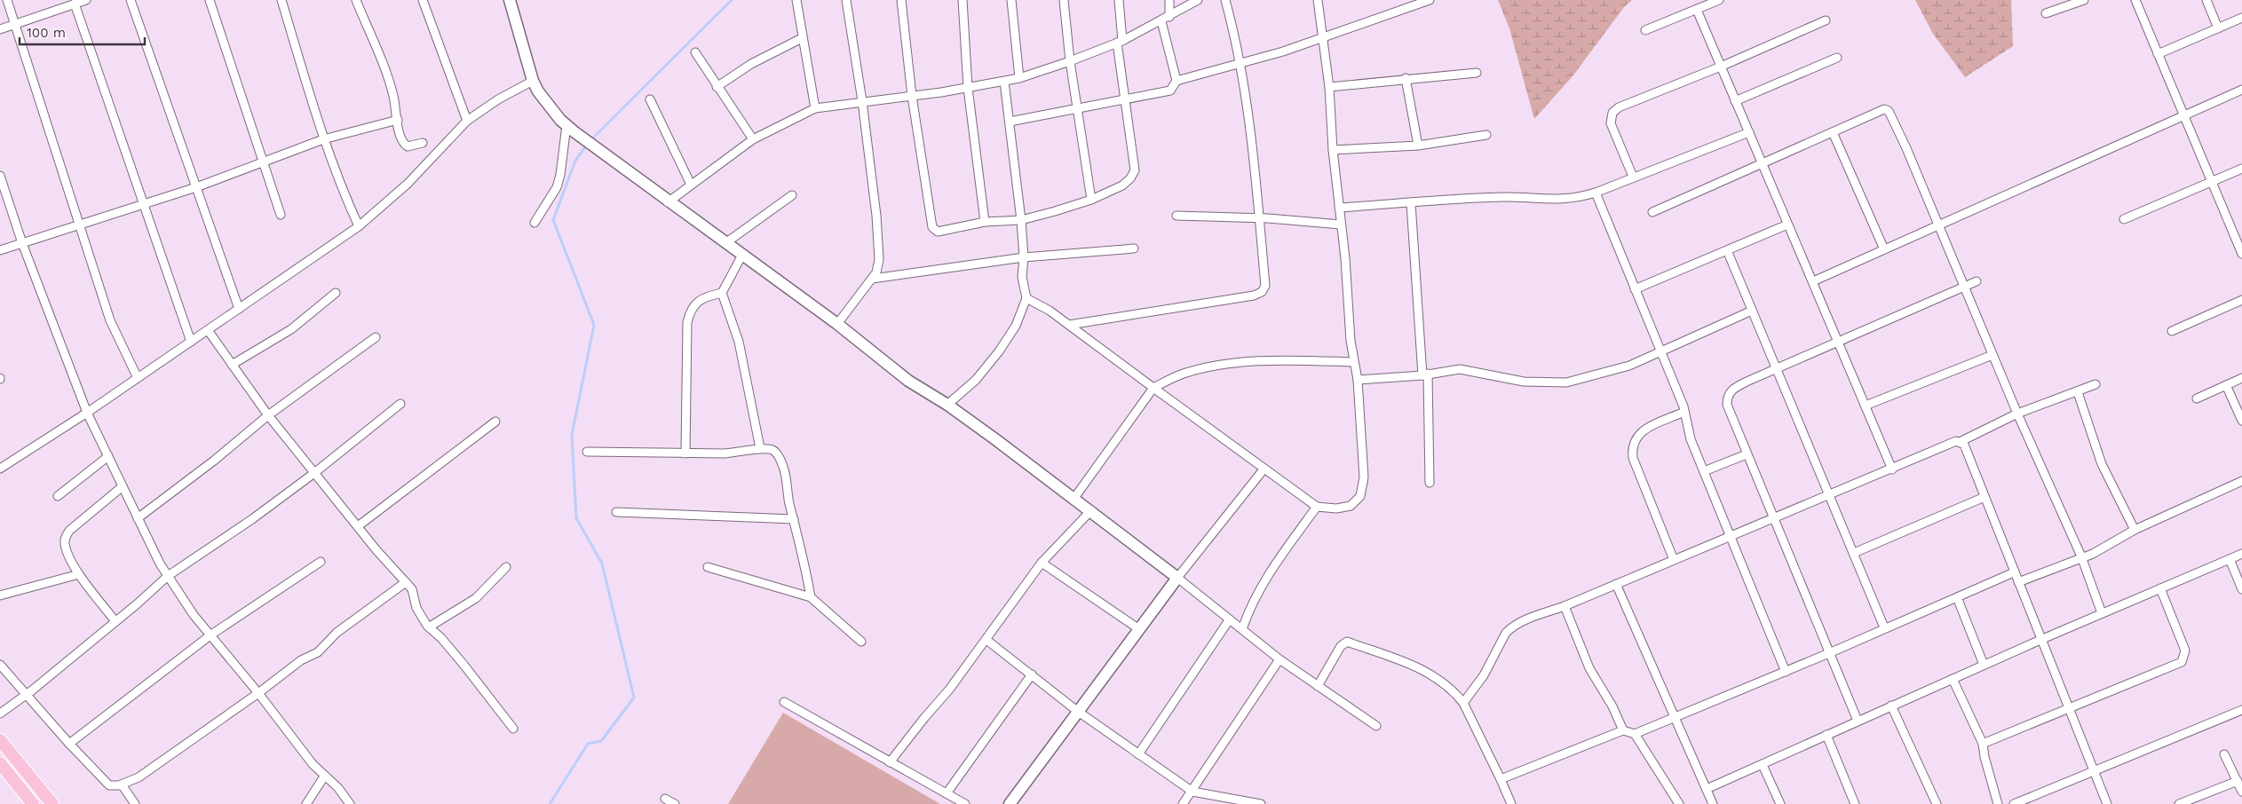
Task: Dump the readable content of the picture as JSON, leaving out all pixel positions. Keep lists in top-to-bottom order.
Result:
{
  "scale_bar": "100 m"
}
